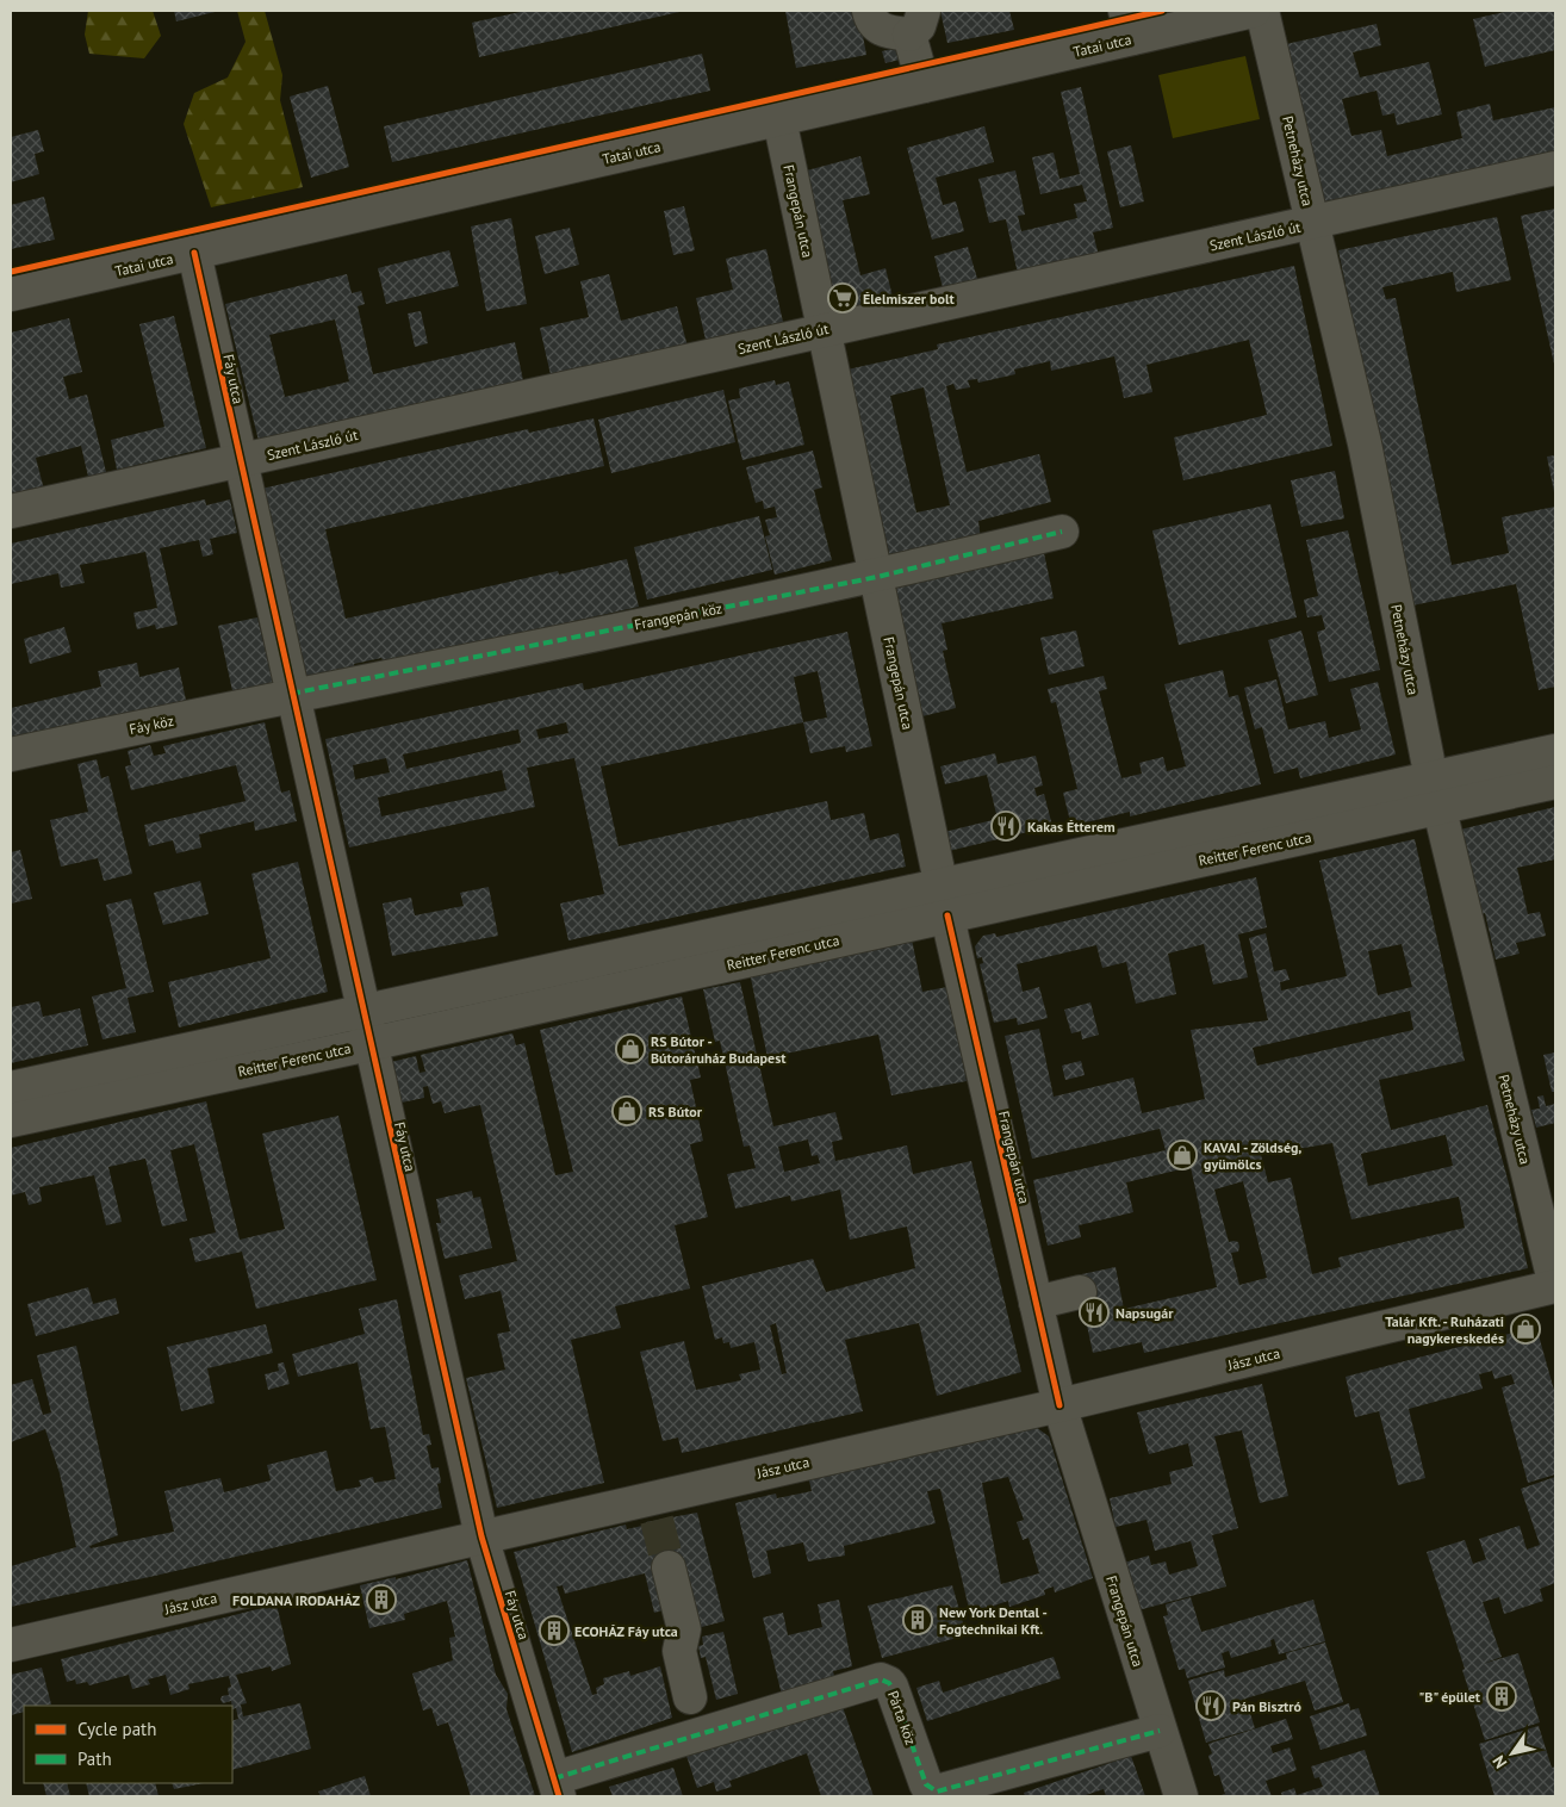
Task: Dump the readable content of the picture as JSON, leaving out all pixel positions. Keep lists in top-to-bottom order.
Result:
{
  "streets": {
    "street": [
      "Tatai utca",
      "Petneházy utca",
      "Frangepán utca",
      "Szent László út",
      "Fáy utca",
      "Frangepán köz",
      "Fáy köz",
      "Reitter Ferenc utca",
      "Jász utca",
      "Párta köz"
    ]
  },
  "crossings": [
    ["Tatai utca", "Frangepán utca"],
    ["Tatai utca", "Fáy utca"],
    ["Petneházy utca", "Szent László út"],
    ["Petneházy utca", "Reitter Ferenc utca"],
    ["Petneházy utca", "Jász utca"],
    ["Frangepán utca", "Szent László út"],
    ["Frangepán utca", "Frangepán köz"],
    ["Frangepán utca", "Reitter Ferenc utca"],
    ["Frangepán utca", "Jász utca"],
    ["Frangepán utca", "Párta köz"],
    ["Szent László út", "Fáy utca"],
    ["Fáy utca", "Frangepán köz"],
    ["Fáy utca", "Fáy köz"],
    ["Fáy utca", "Reitter Ferenc utca"],
    ["Fáy utca", "Jász utca"],
    ["Fáy utca", "Párta köz"],
    ["Frangepán köz", "Fáy köz"]
  ],
  "places": {
    "supermarket": ["Élelmiszer bolt"],
    "restaurant": ["Kakas Étterem", "Napsugár", "Pán Bisztró"],
    "shop": [
      "RS Bútor - Bútoráruház Budapest",
      "RS Bútor",
      "KAVAI - Zöldség, gyümölcs",
      "Talár Kft. - Ruházati nagykereskedés"
    ],
    "building": [
      "FOLDANA IRODAHÁZ",
      "New York Dental - Fogtechnikai Kft.",
      "ECOHÁZ Fáy utca",
      "\"B\" épület"
    ]
  },
  "legend": ["Cycle path", "Path"],
  "north": "bottom left"
}
